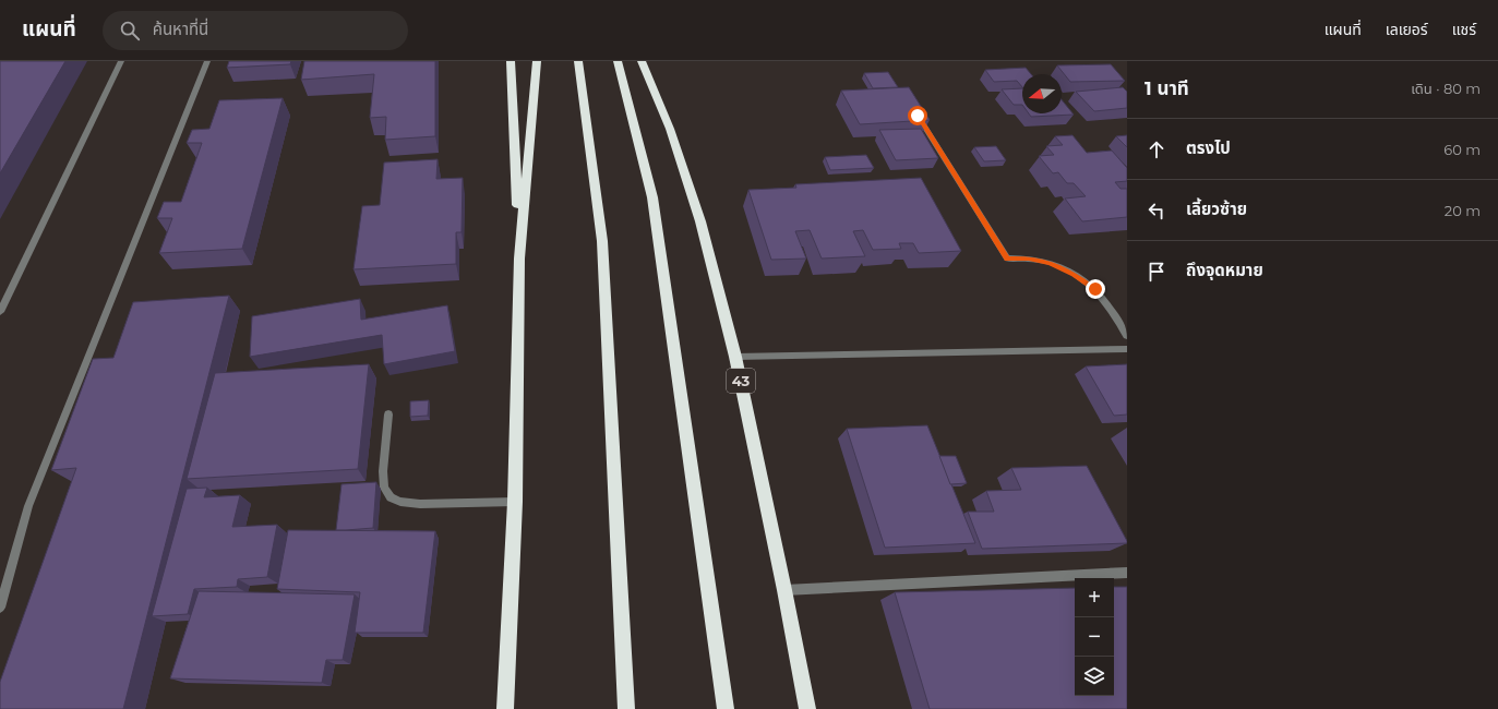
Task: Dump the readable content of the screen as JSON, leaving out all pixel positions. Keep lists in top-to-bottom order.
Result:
{
  "streets": {
    "highway": ["43"]
  },
  "north": "left",
  "page": {
    "header": "แผนที่",
    "search": "ค้นหาที่นี่",
    "nav": ["แผนที่", "เลเยอร์", "แชร์"],
    "heading": ["1 นาที", "เดิน · 80 m"],
    "list": [
      ["ตรงไป", "60 m"],
      ["เลี้ยวซ้าย", "20 m"],
      "ถึงจุดหมาย"
    ],
    "map_buttons": ["+", "−"]
  }
}
